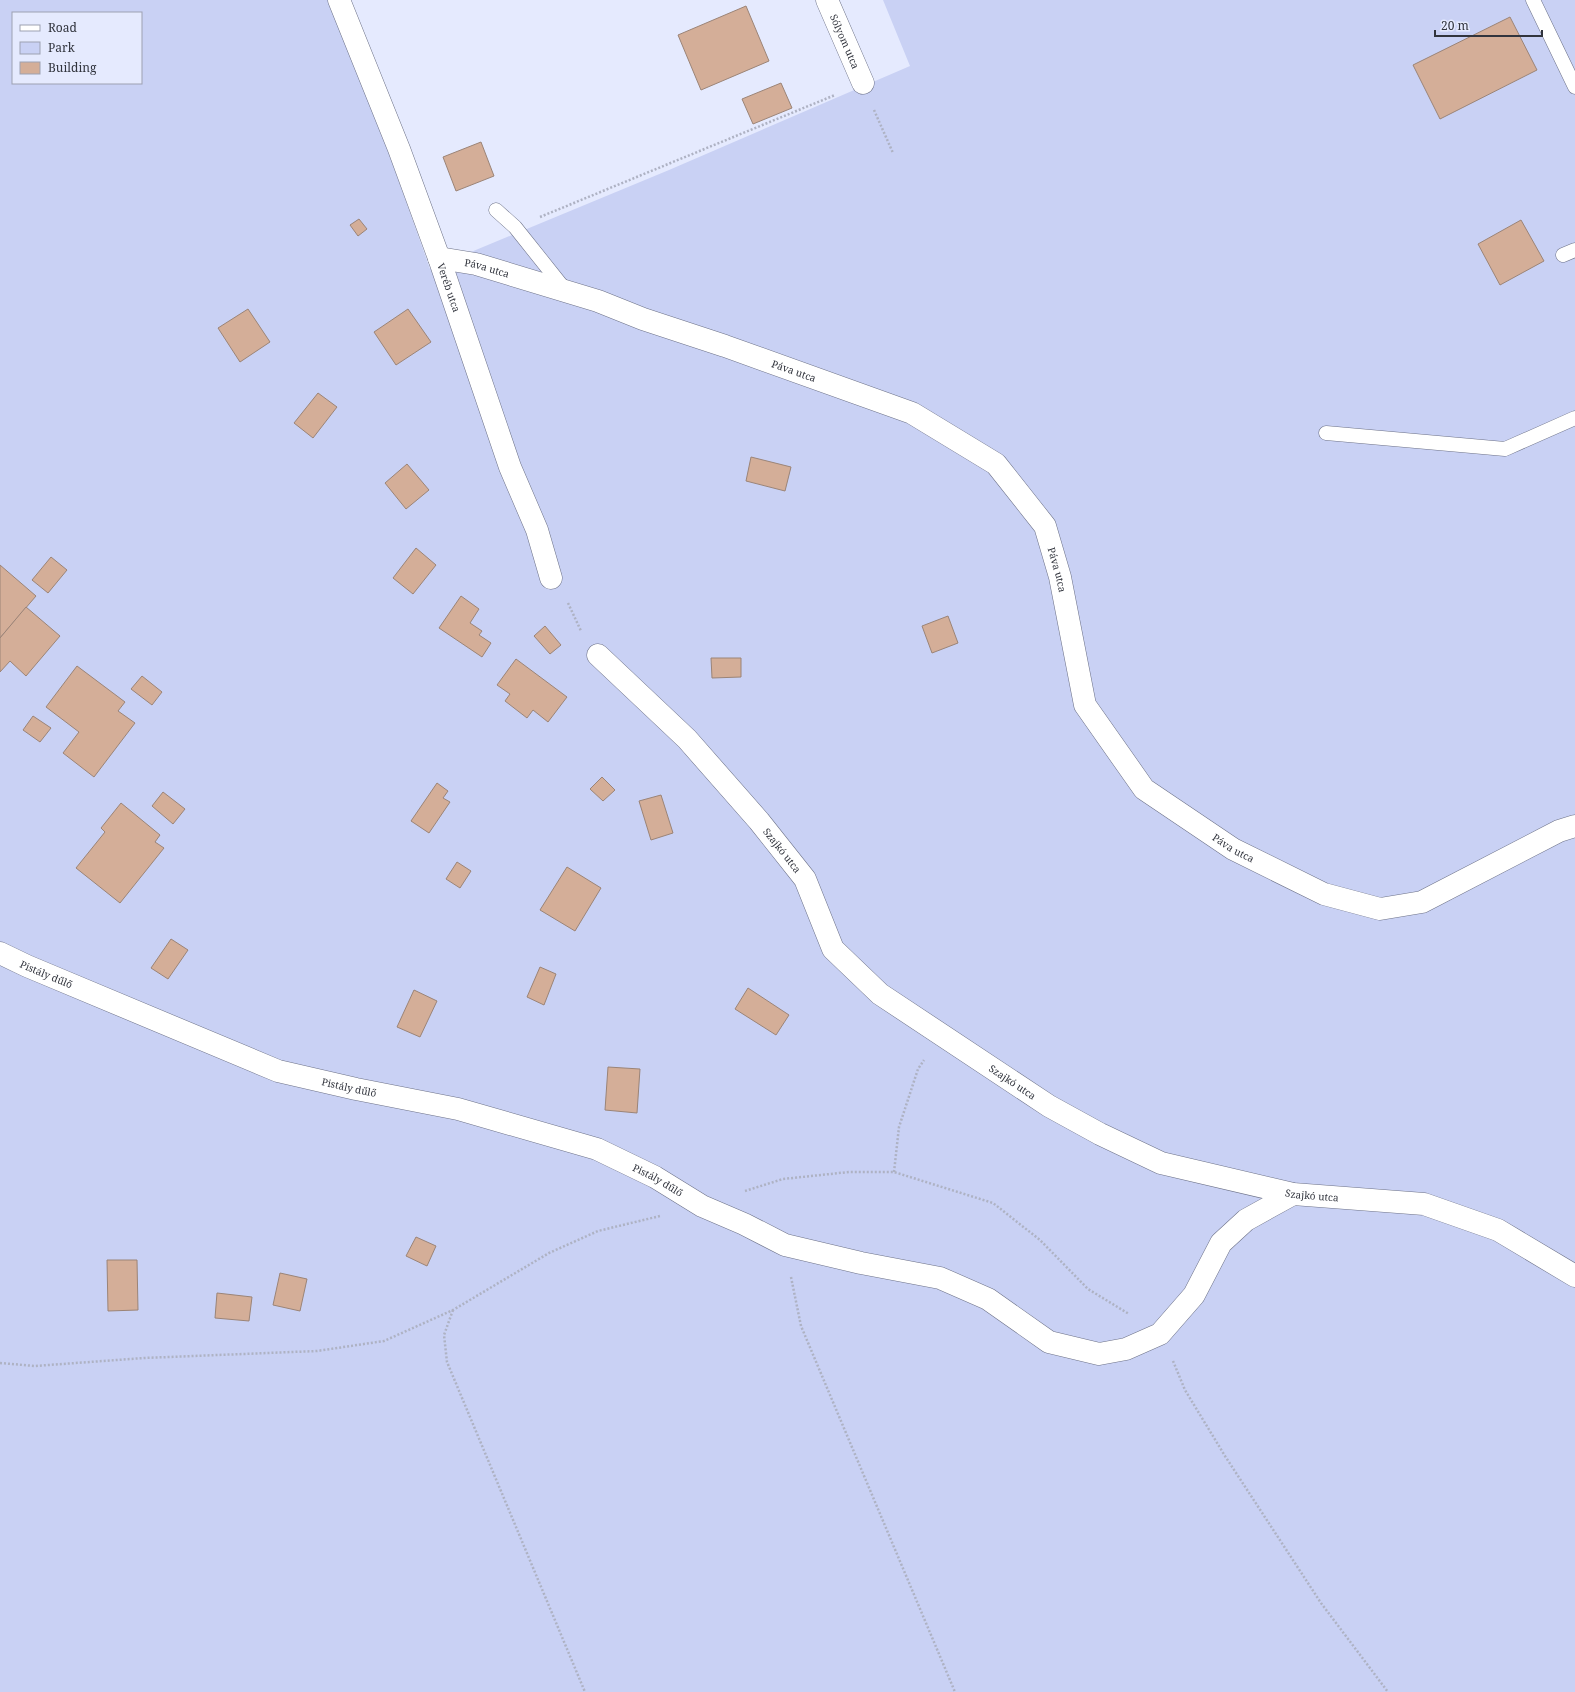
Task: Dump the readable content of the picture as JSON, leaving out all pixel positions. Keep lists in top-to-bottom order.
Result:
{
  "streets": {
    "street": [
      "Sólyom utca",
      "Páva utca",
      "Veréb utca",
      "Szajkó utca",
      "Pistály dűlő"
    ]
  },
  "crossings": [
    ["Páva utca", "Veréb utca"]
  ],
  "legend": ["Road", "Park", "Building"],
  "scale_bar": "20 m"
}
